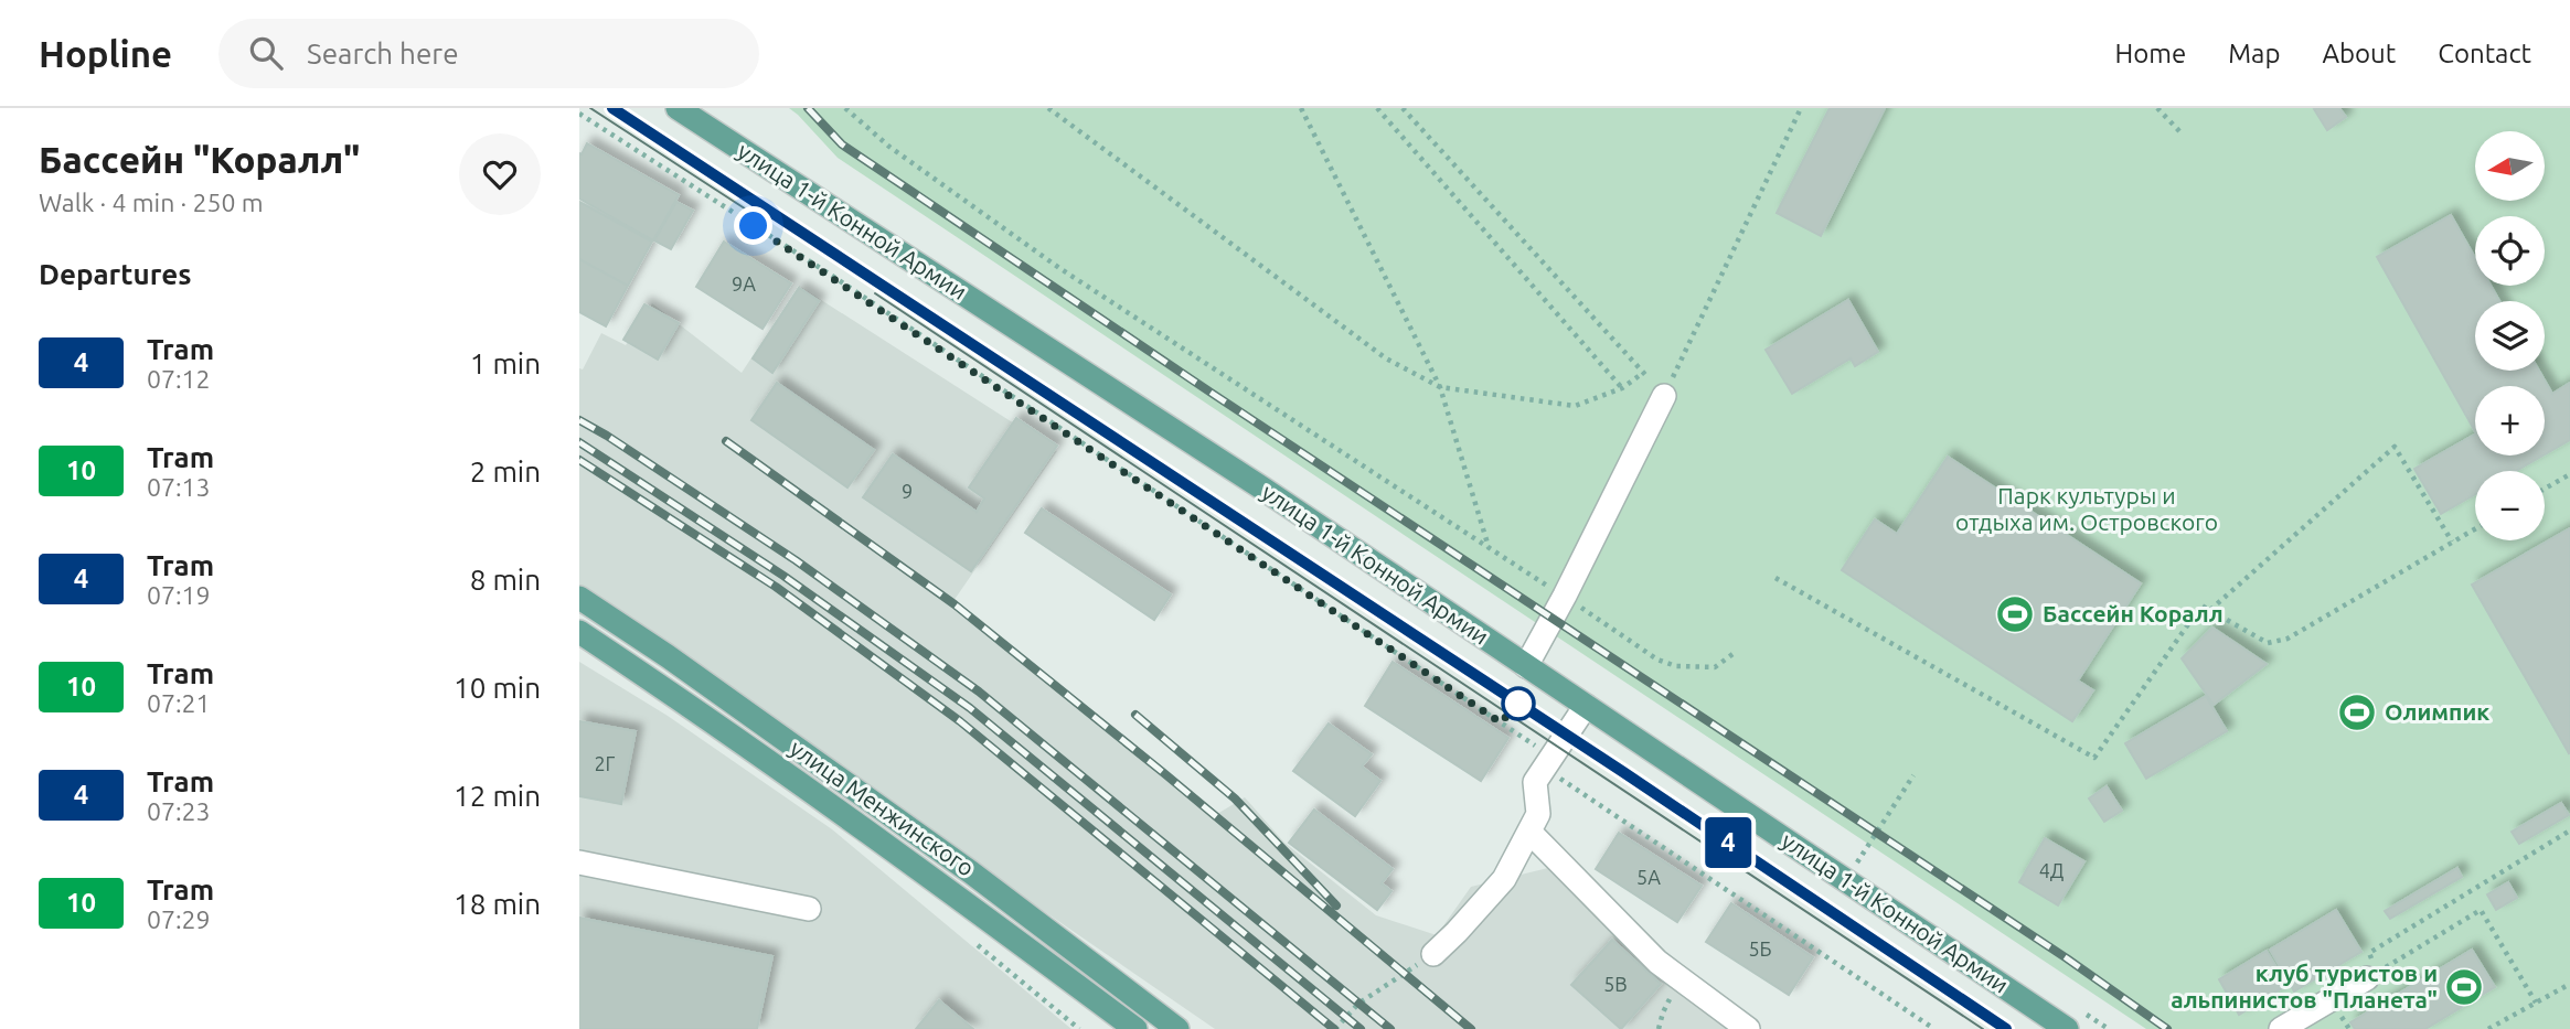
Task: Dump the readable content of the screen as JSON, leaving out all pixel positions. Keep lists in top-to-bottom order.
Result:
{
  "streets": {
    "main road": ["улица 1-й Конной Армии", "улица Менжинского"]
  },
  "parks": ["Парк культуры и отдыха им. Островского"],
  "places": {
    "sports": ["Бассейн Коралл", "Олимпик", "клуб туристов и альпинистов \"Планета\""]
  },
  "lines": ["tram line 4"],
  "house_numbers": [
    "9А",
    "9",
    "2Г",
    "4Д",
    "5А",
    "5Б",
    "5В"
  ],
  "north": "left",
  "page": {
    "header": "Hopline",
    "search": "Search here",
    "nav": [
      "Home",
      "Map",
      "About",
      "Contact"
    ],
    "heading": [
      ["Бассейн \"Коралл\"", "Walk · 4 min · 250 m"],
      "Departures"
    ],
    "on_map": "4",
    "map_buttons": ["+", "−"],
    "list": [
      {
        "mark": "4",
        "name": "Tram",
        "note": "07:12",
        "value": "1 min"
      },
      {
        "mark": "10",
        "name": "Tram",
        "note": "07:13",
        "value": "2 min"
      },
      {
        "mark": "4",
        "name": "Tram",
        "note": "07:19",
        "value": "8 min"
      },
      {
        "mark": "10",
        "name": "Tram",
        "note": "07:21",
        "value": "10 min"
      },
      {
        "mark": "4",
        "name": "Tram",
        "note": "07:23",
        "value": "12 min"
      },
      {
        "mark": "10",
        "name": "Tram",
        "note": "07:29",
        "value": "18 min"
      }
    ]
  }
}
